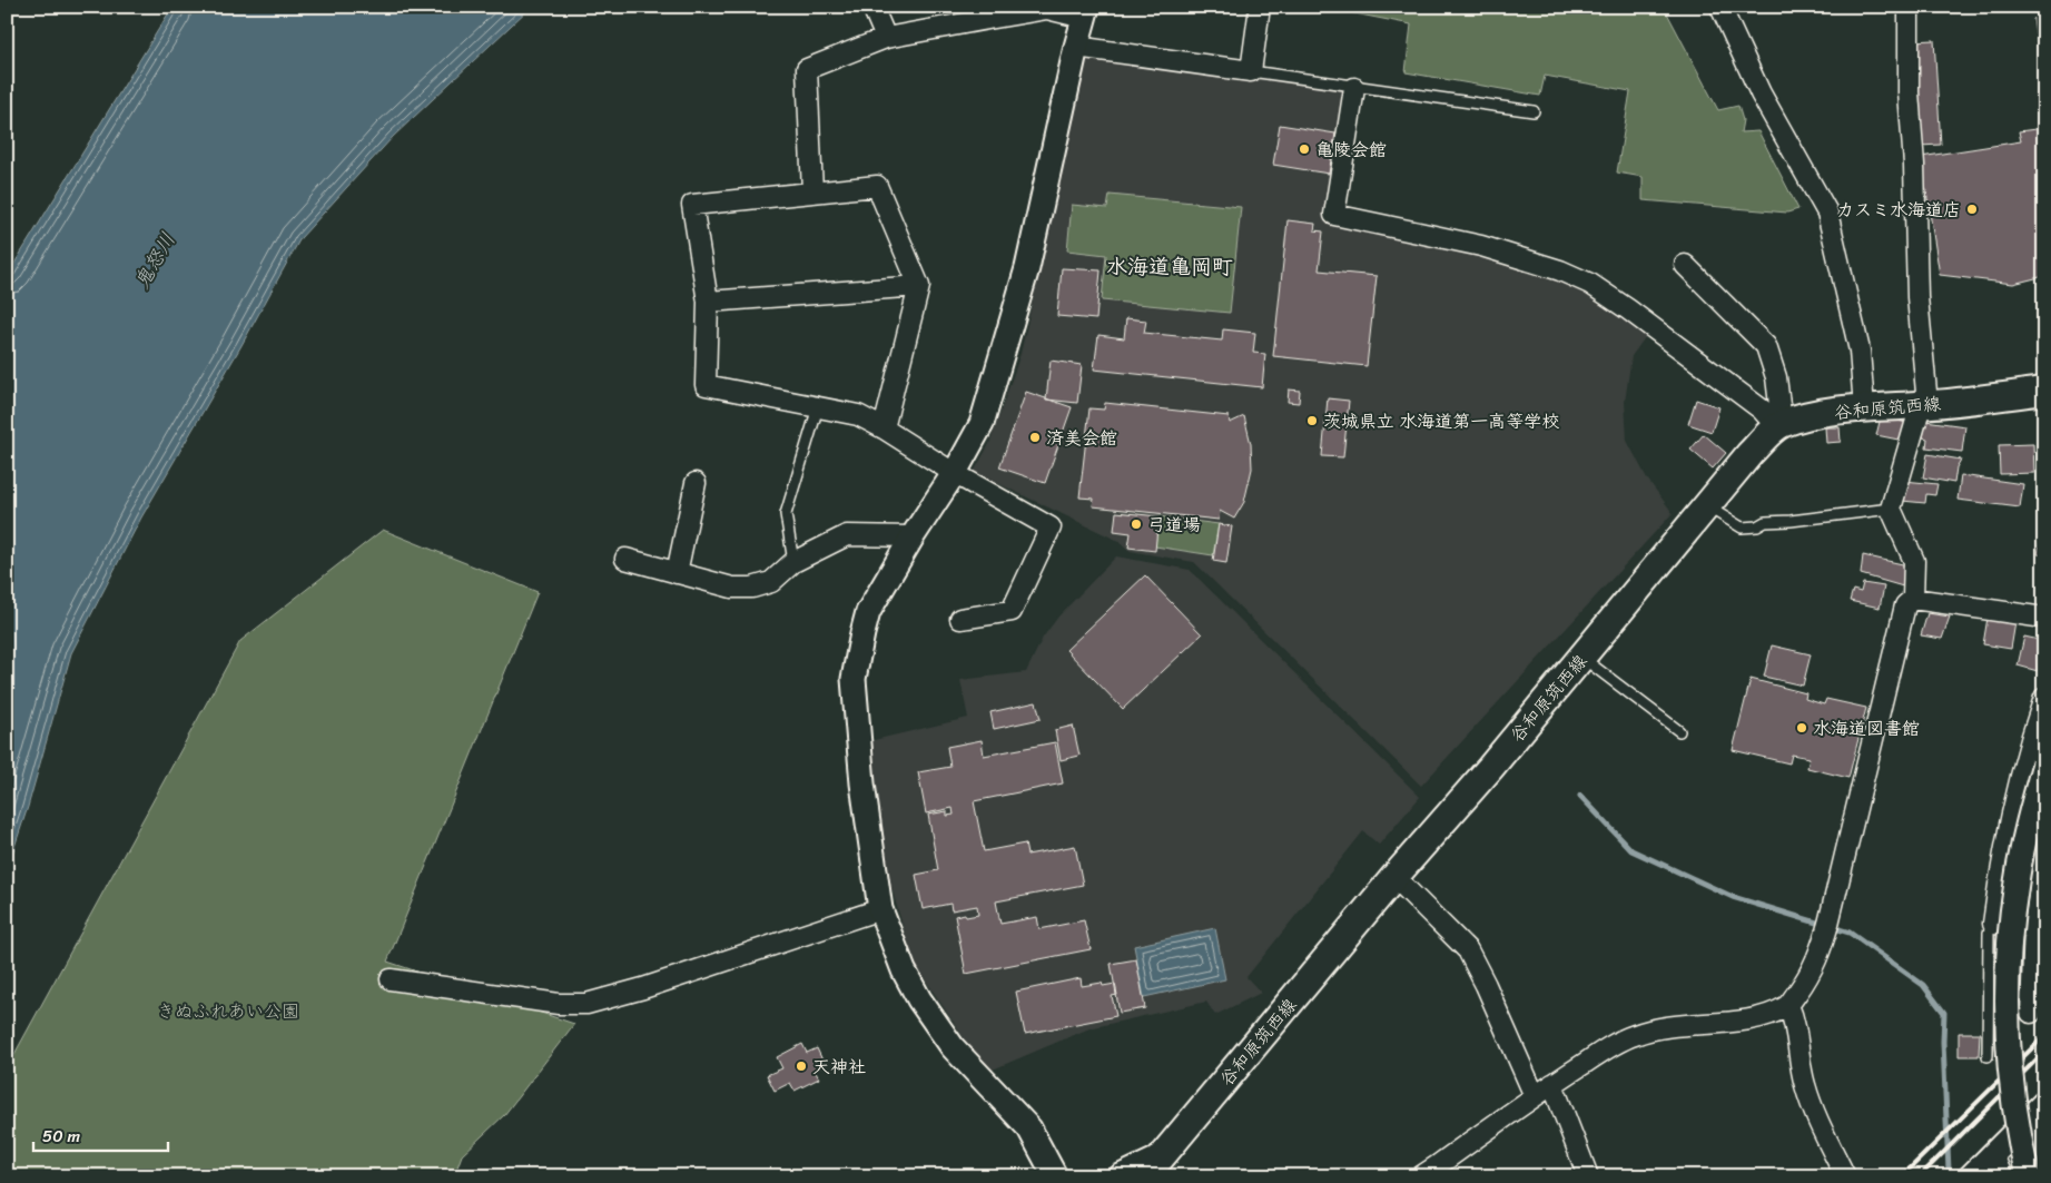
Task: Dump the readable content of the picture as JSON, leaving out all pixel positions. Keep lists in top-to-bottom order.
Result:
{
  "streets": {
    "main road": ["谷和原筑西線"]
  },
  "districts": ["水海道亀岡町"],
  "water": ["鬼怒川"],
  "parks": ["きぬふれあい公園"],
  "places": [
    "亀陵会館",
    "カスミ水海道店",
    "茨城県立 水海道第一高等学校",
    "済美会館",
    "弓道場",
    "水海道図書館",
    "天神社"
  ],
  "scale_bar": "50 m"
}
